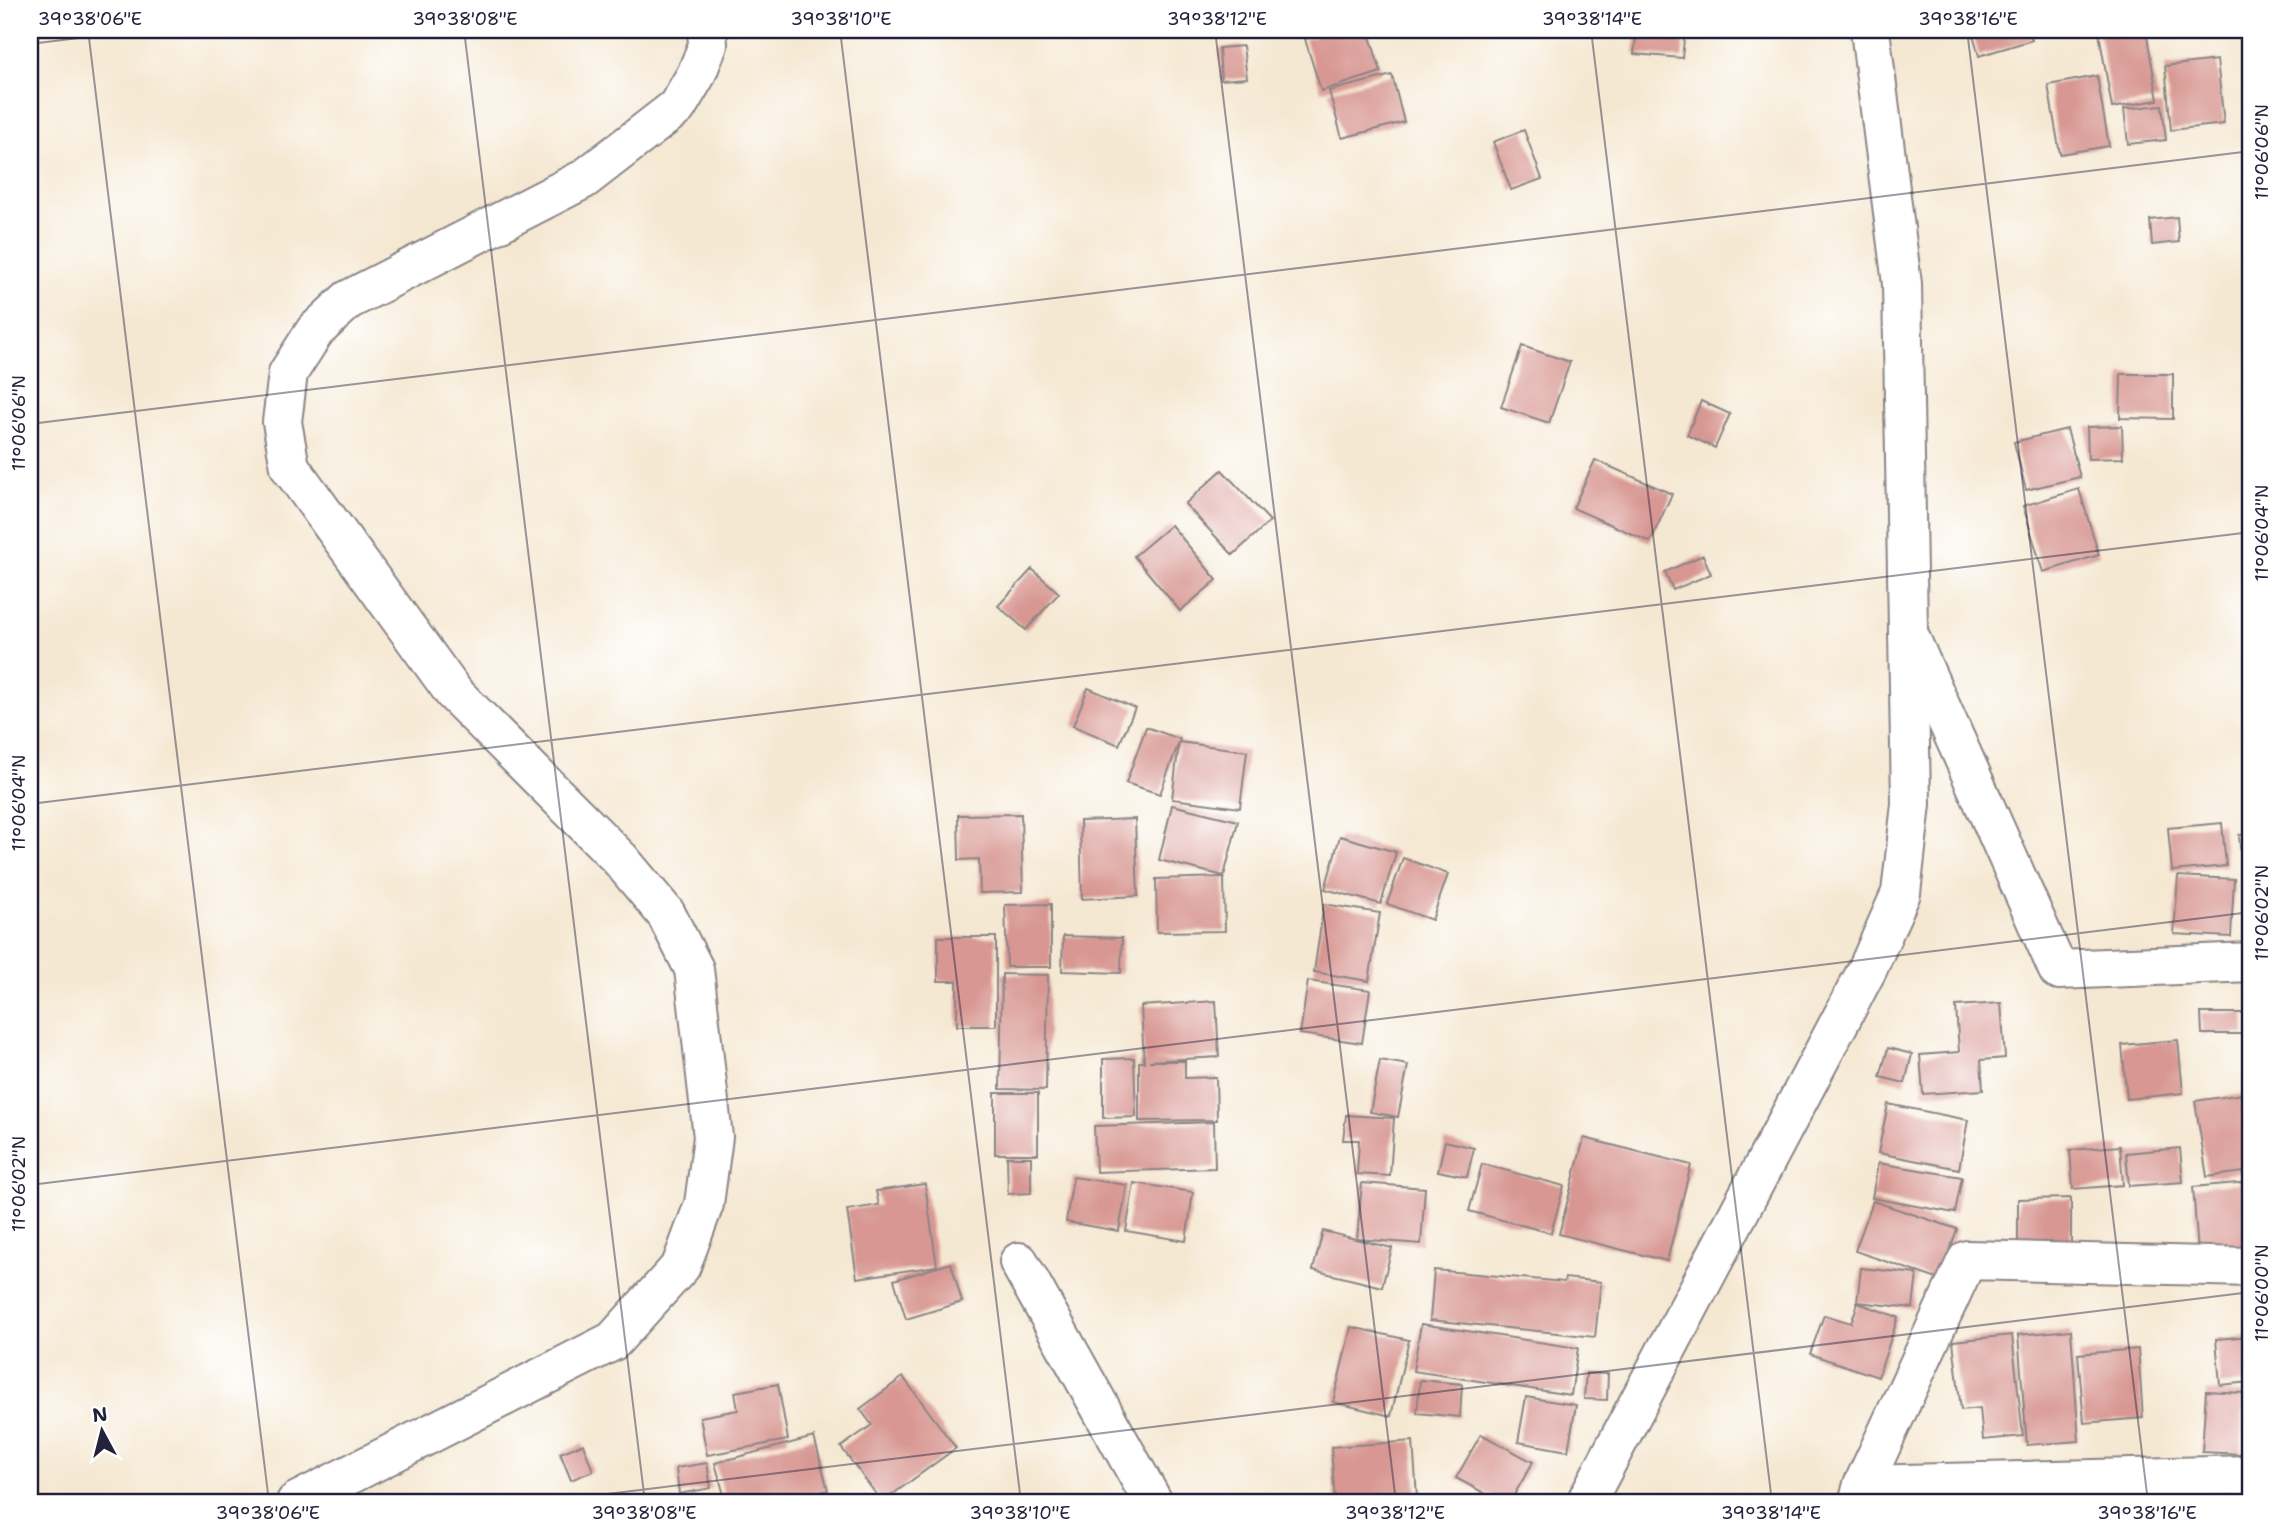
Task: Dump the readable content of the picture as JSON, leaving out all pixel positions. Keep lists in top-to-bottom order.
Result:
{
  "north": "top",
  "coordinates": [
    "39°38'06\"E",
    "39°38'08\"E",
    "39°38'10\"E",
    "39°38'12\"E",
    "39°38'14\"E",
    "39°38'16\"E",
    "11°06'06\"N",
    "11°06'04\"N",
    "11°06'02\"N",
    "11°06'00\"N"
  ]
}
